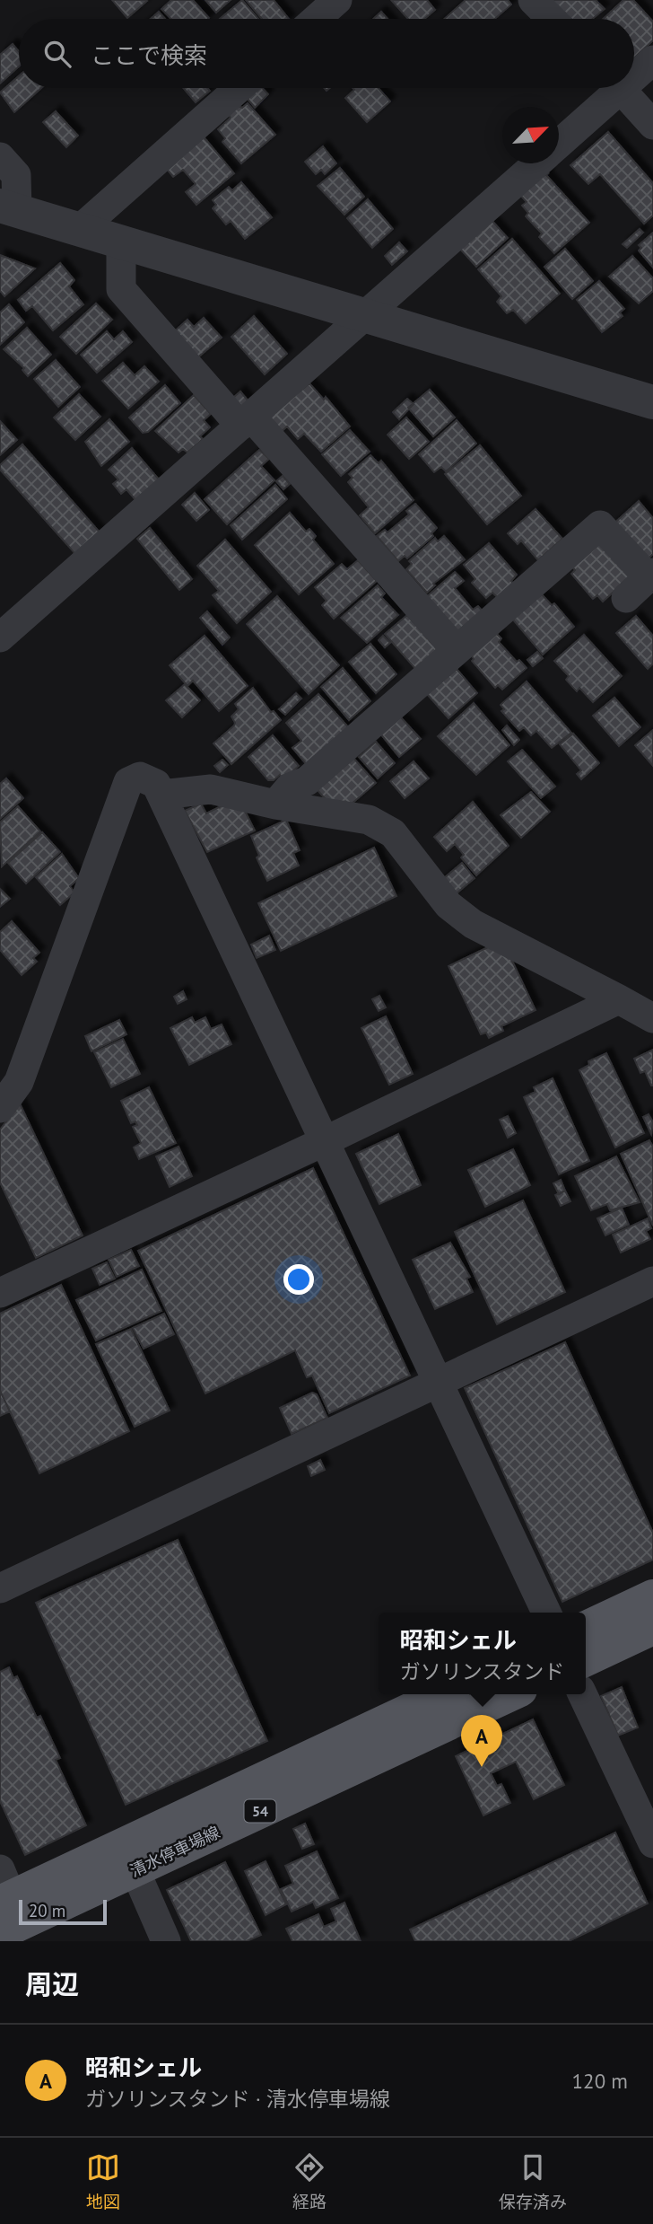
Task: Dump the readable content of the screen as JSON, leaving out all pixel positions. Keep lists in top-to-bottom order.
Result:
{
  "streets": {
    "main road": ["54", "清水停車場線"]
  },
  "scale_bar": "20 m",
  "north": "top right",
  "page": {
    "search": "ここで検索",
    "popup": ["昭和シェル", "ガソリンスタンド"],
    "pins": "A",
    "scale": "20 m",
    "heading": "周辺",
    "list": [
      {
        "mark": "A",
        "name": "昭和シェル",
        "note": "ガソリンスタンド · 清水停車場線",
        "value": "120 m"
      }
    ],
    "nav": ["地図", "経路", "保存済み"]
  }
}
